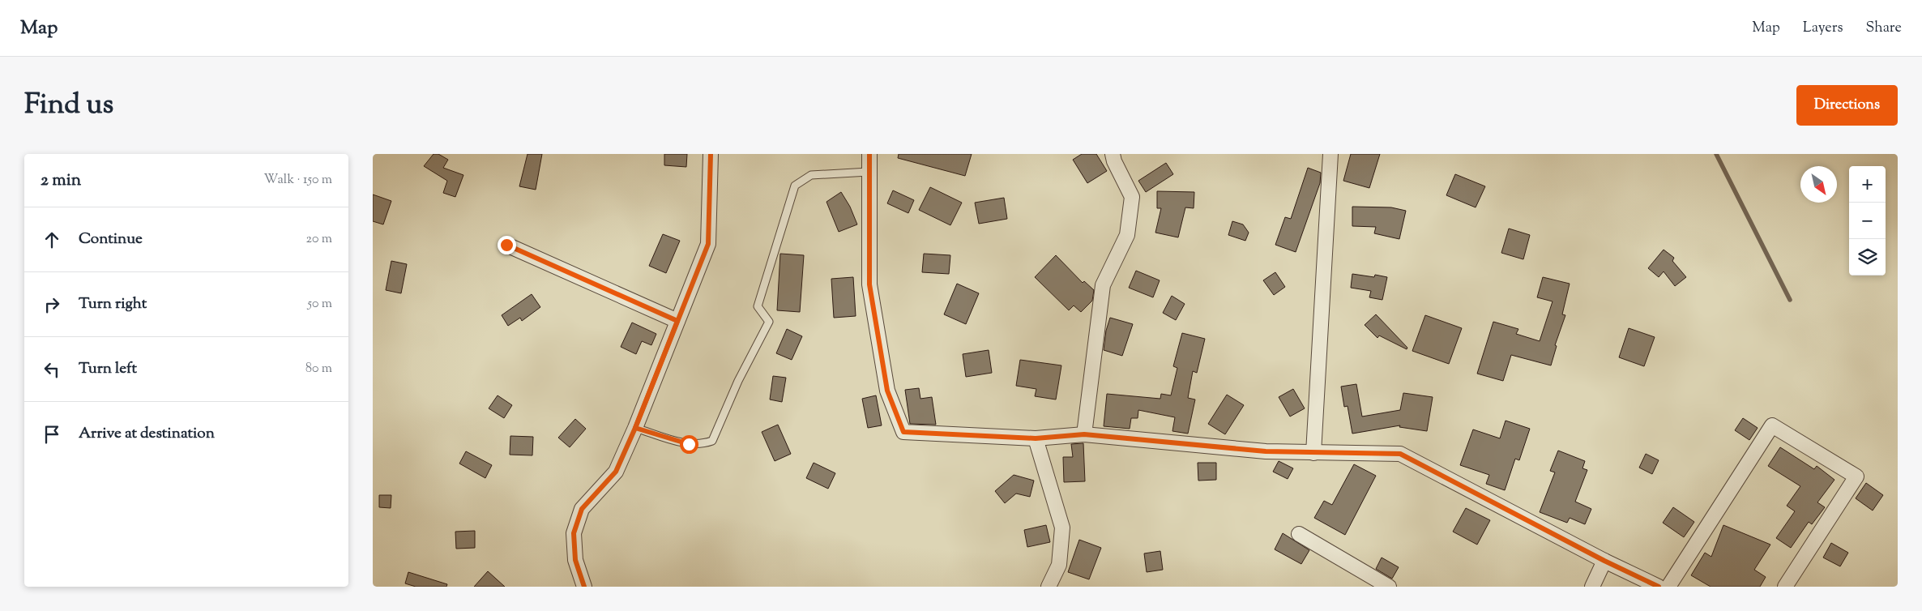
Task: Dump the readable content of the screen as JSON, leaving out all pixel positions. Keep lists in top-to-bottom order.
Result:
{
  "north": "bottom right",
  "page": {
    "header": "Map",
    "nav": ["Map", "Layers", "Share"],
    "title": "Find us",
    "buttons": "Directions",
    "heading": ["2 min", "Walk · 150 m"],
    "map_buttons": ["+", "−"],
    "list": [
      ["Continue", "20 m"],
      ["Turn right", "50 m"],
      ["Turn left", "80 m"],
      "Arrive at destination"
    ]
  }
}
